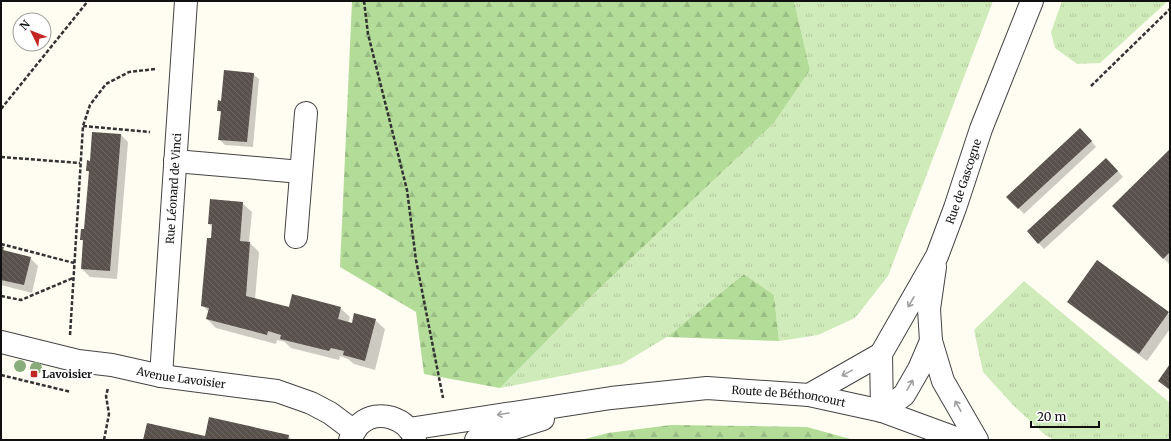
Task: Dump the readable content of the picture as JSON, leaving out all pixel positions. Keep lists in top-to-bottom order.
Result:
{
  "streets": {
    "street": [
      "Rue de Gascogne",
      "Rue Léonard de Vinci",
      "Avenue Lavoisier",
      "Route de Béthoncourt"
    ]
  },
  "crossings": [
    ["Rue Léonard de Vinci", "Avenue Lavoisier"]
  ],
  "places": {
    "transit": ["Lavoisier"]
  },
  "scale_bar": "20 m",
  "north": "top left"
}
